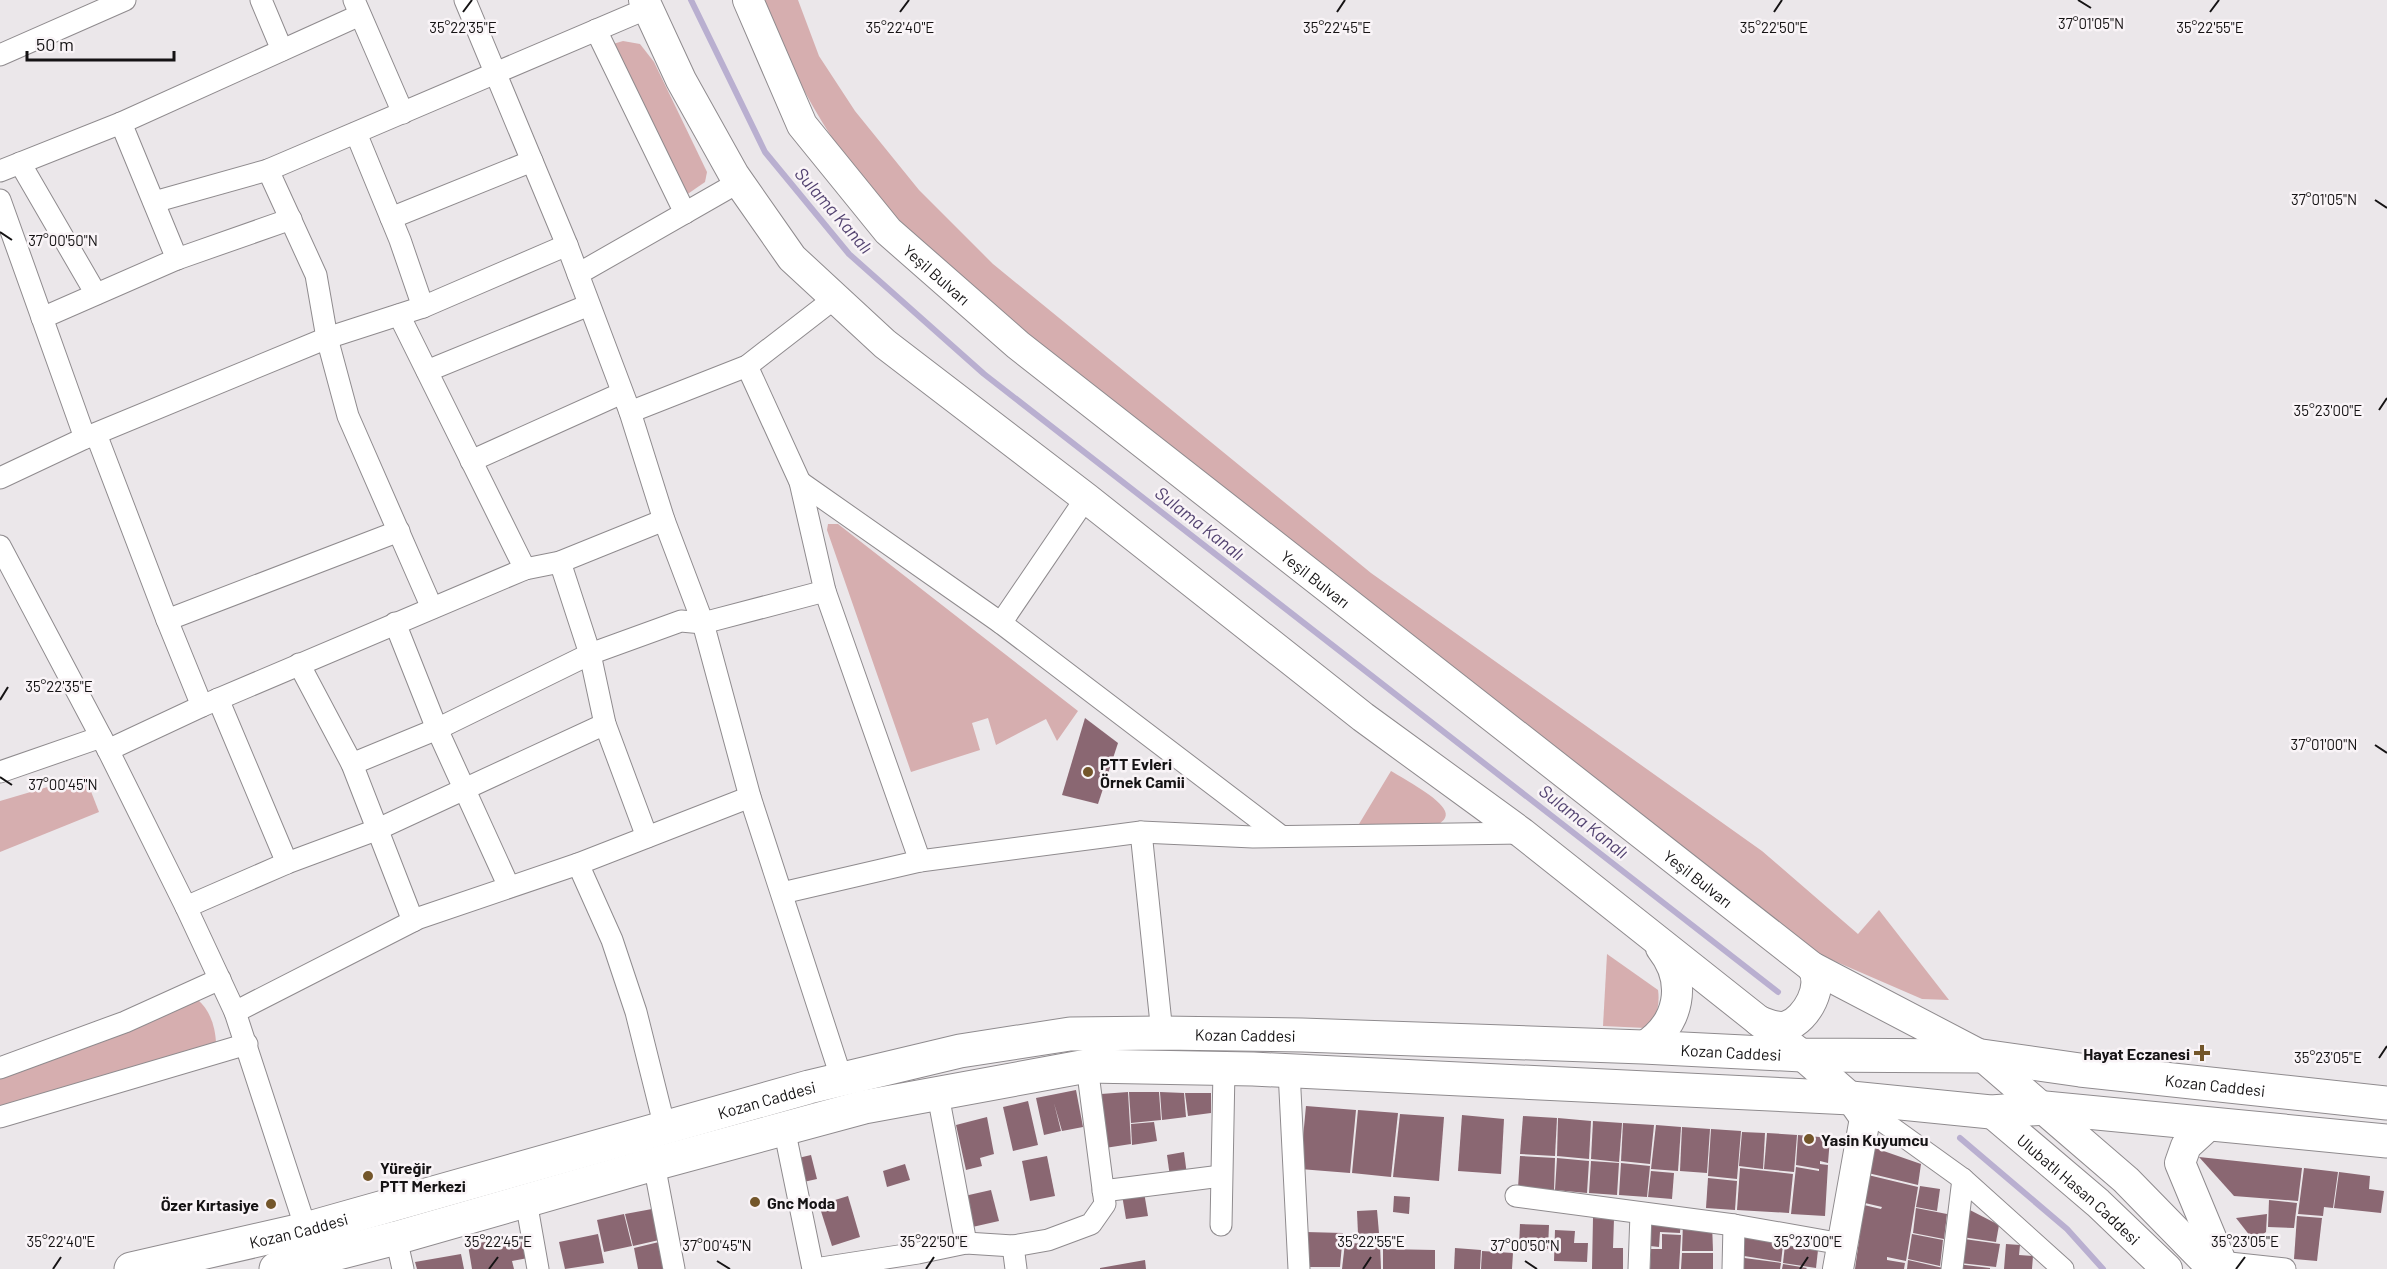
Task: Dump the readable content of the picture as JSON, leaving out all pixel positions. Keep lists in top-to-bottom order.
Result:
{
  "streets": {
    "highway": ["Kozan Caddesi"],
    "main road": ["Yeşil Bulvarı", "Ulubatlı Hasan Caddesi"]
  },
  "crossings": [
    ["Yeşil Bulvarı", "Kozan Caddesi"],
    ["Kozan Caddesi", "Ulubatlı Hasan Caddesi"]
  ],
  "water": ["Sulama Kanalı"],
  "places": {
    "other": [
      "PTT Evleri Örnek Camii",
      "Yasin Kuyumcu",
      "Yüreğir PTT Merkezi",
      "Gnc Moda",
      "Özer Kırtasiye"
    ],
    "health": ["Hayat Eczanesi"]
  },
  "scale_bar": "50 m",
  "coordinates": [
    "37°01'05\"N",
    "35°22'35\"E",
    "35°22'40\"E",
    "35°22'45\"E",
    "35°22'50\"E",
    "35°22'55\"E",
    "37°00'50\"N",
    "35°23'00\"E",
    "37°01'00\"N",
    "37°00'45\"N",
    "35°23'05\"E"
  ]
}
